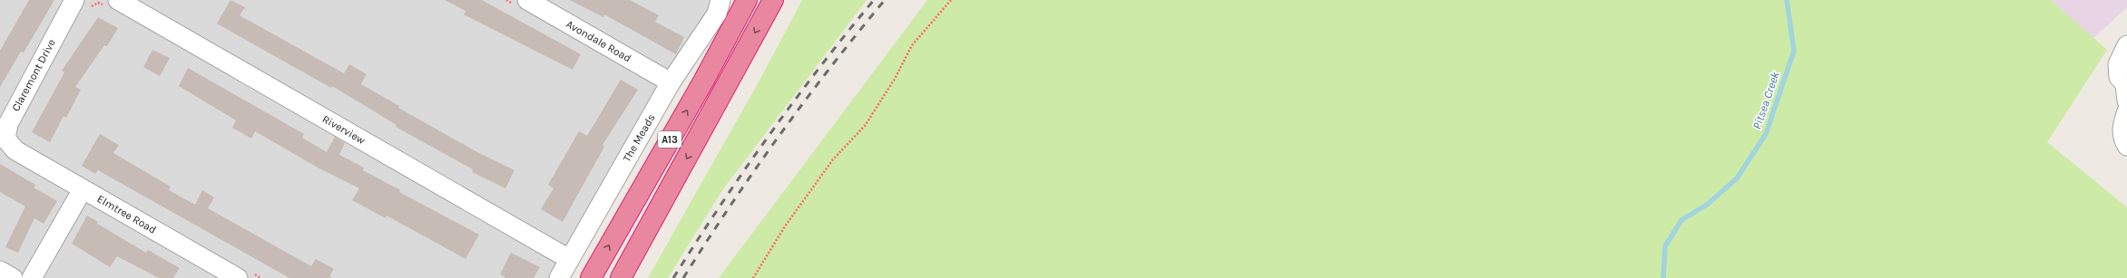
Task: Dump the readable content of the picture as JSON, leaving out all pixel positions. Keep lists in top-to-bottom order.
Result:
{
  "streets": {
    "highway": ["A13"],
    "street": [
      "Avondale Road",
      "Claremont Drive",
      "Riverview",
      "The Meads",
      "Elmtree Road"
    ]
  },
  "crossings": [
    ["Avondale Road", "The Meads"],
    ["Claremont Drive", "Elmtree Road"],
    ["Riverview", "The Meads"]
  ],
  "water": ["Pitsea Creek"]
}
